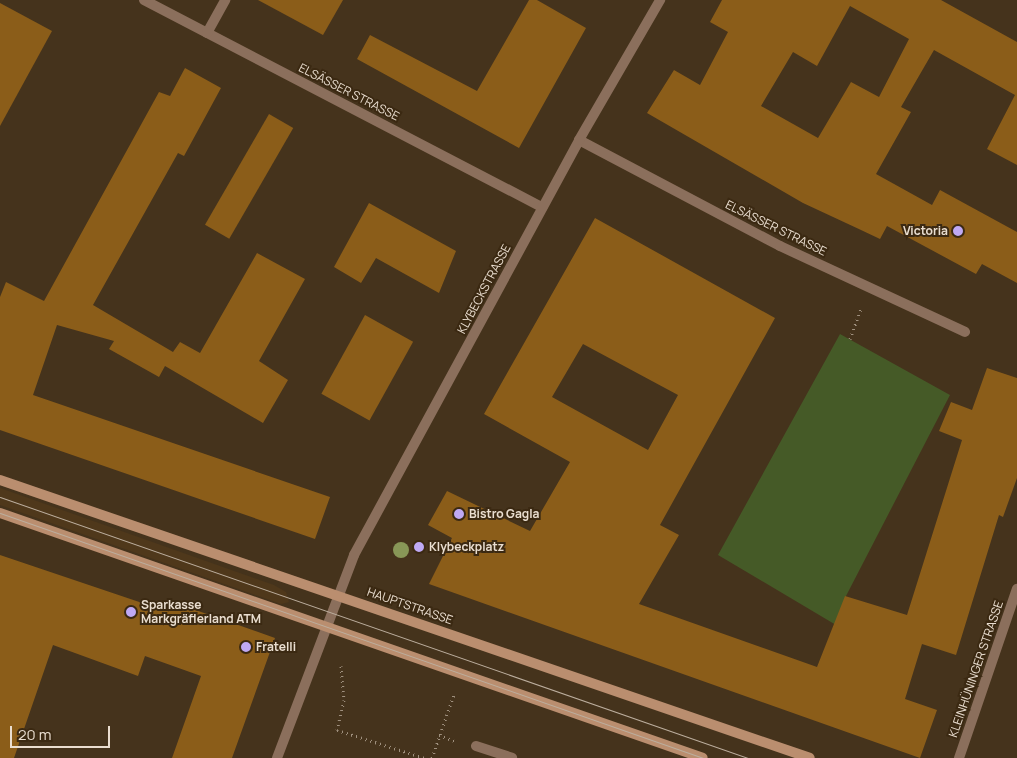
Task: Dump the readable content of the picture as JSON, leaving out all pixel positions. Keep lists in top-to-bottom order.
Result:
{
  "streets": {
    "main road": ["HAUPTSTRASSE"],
    "street": ["ELSÄSSER STRASSE", "KLYBECKSTRASSE", "KLEINHÜNINGER STRASSE"]
  },
  "crossings": [
    ["ELSÄSSER STRASSE", "KLYBECKSTRASSE"],
    ["KLYBECKSTRASSE", "HAUPTSTRASSE"]
  ],
  "places": [
    "Victoria",
    "Bistro Gagla",
    "Klybeckplatz",
    "Sparkasse Markgräflerland ATM",
    "Fratelli"
  ],
  "scale_bar": "20 m"
}
